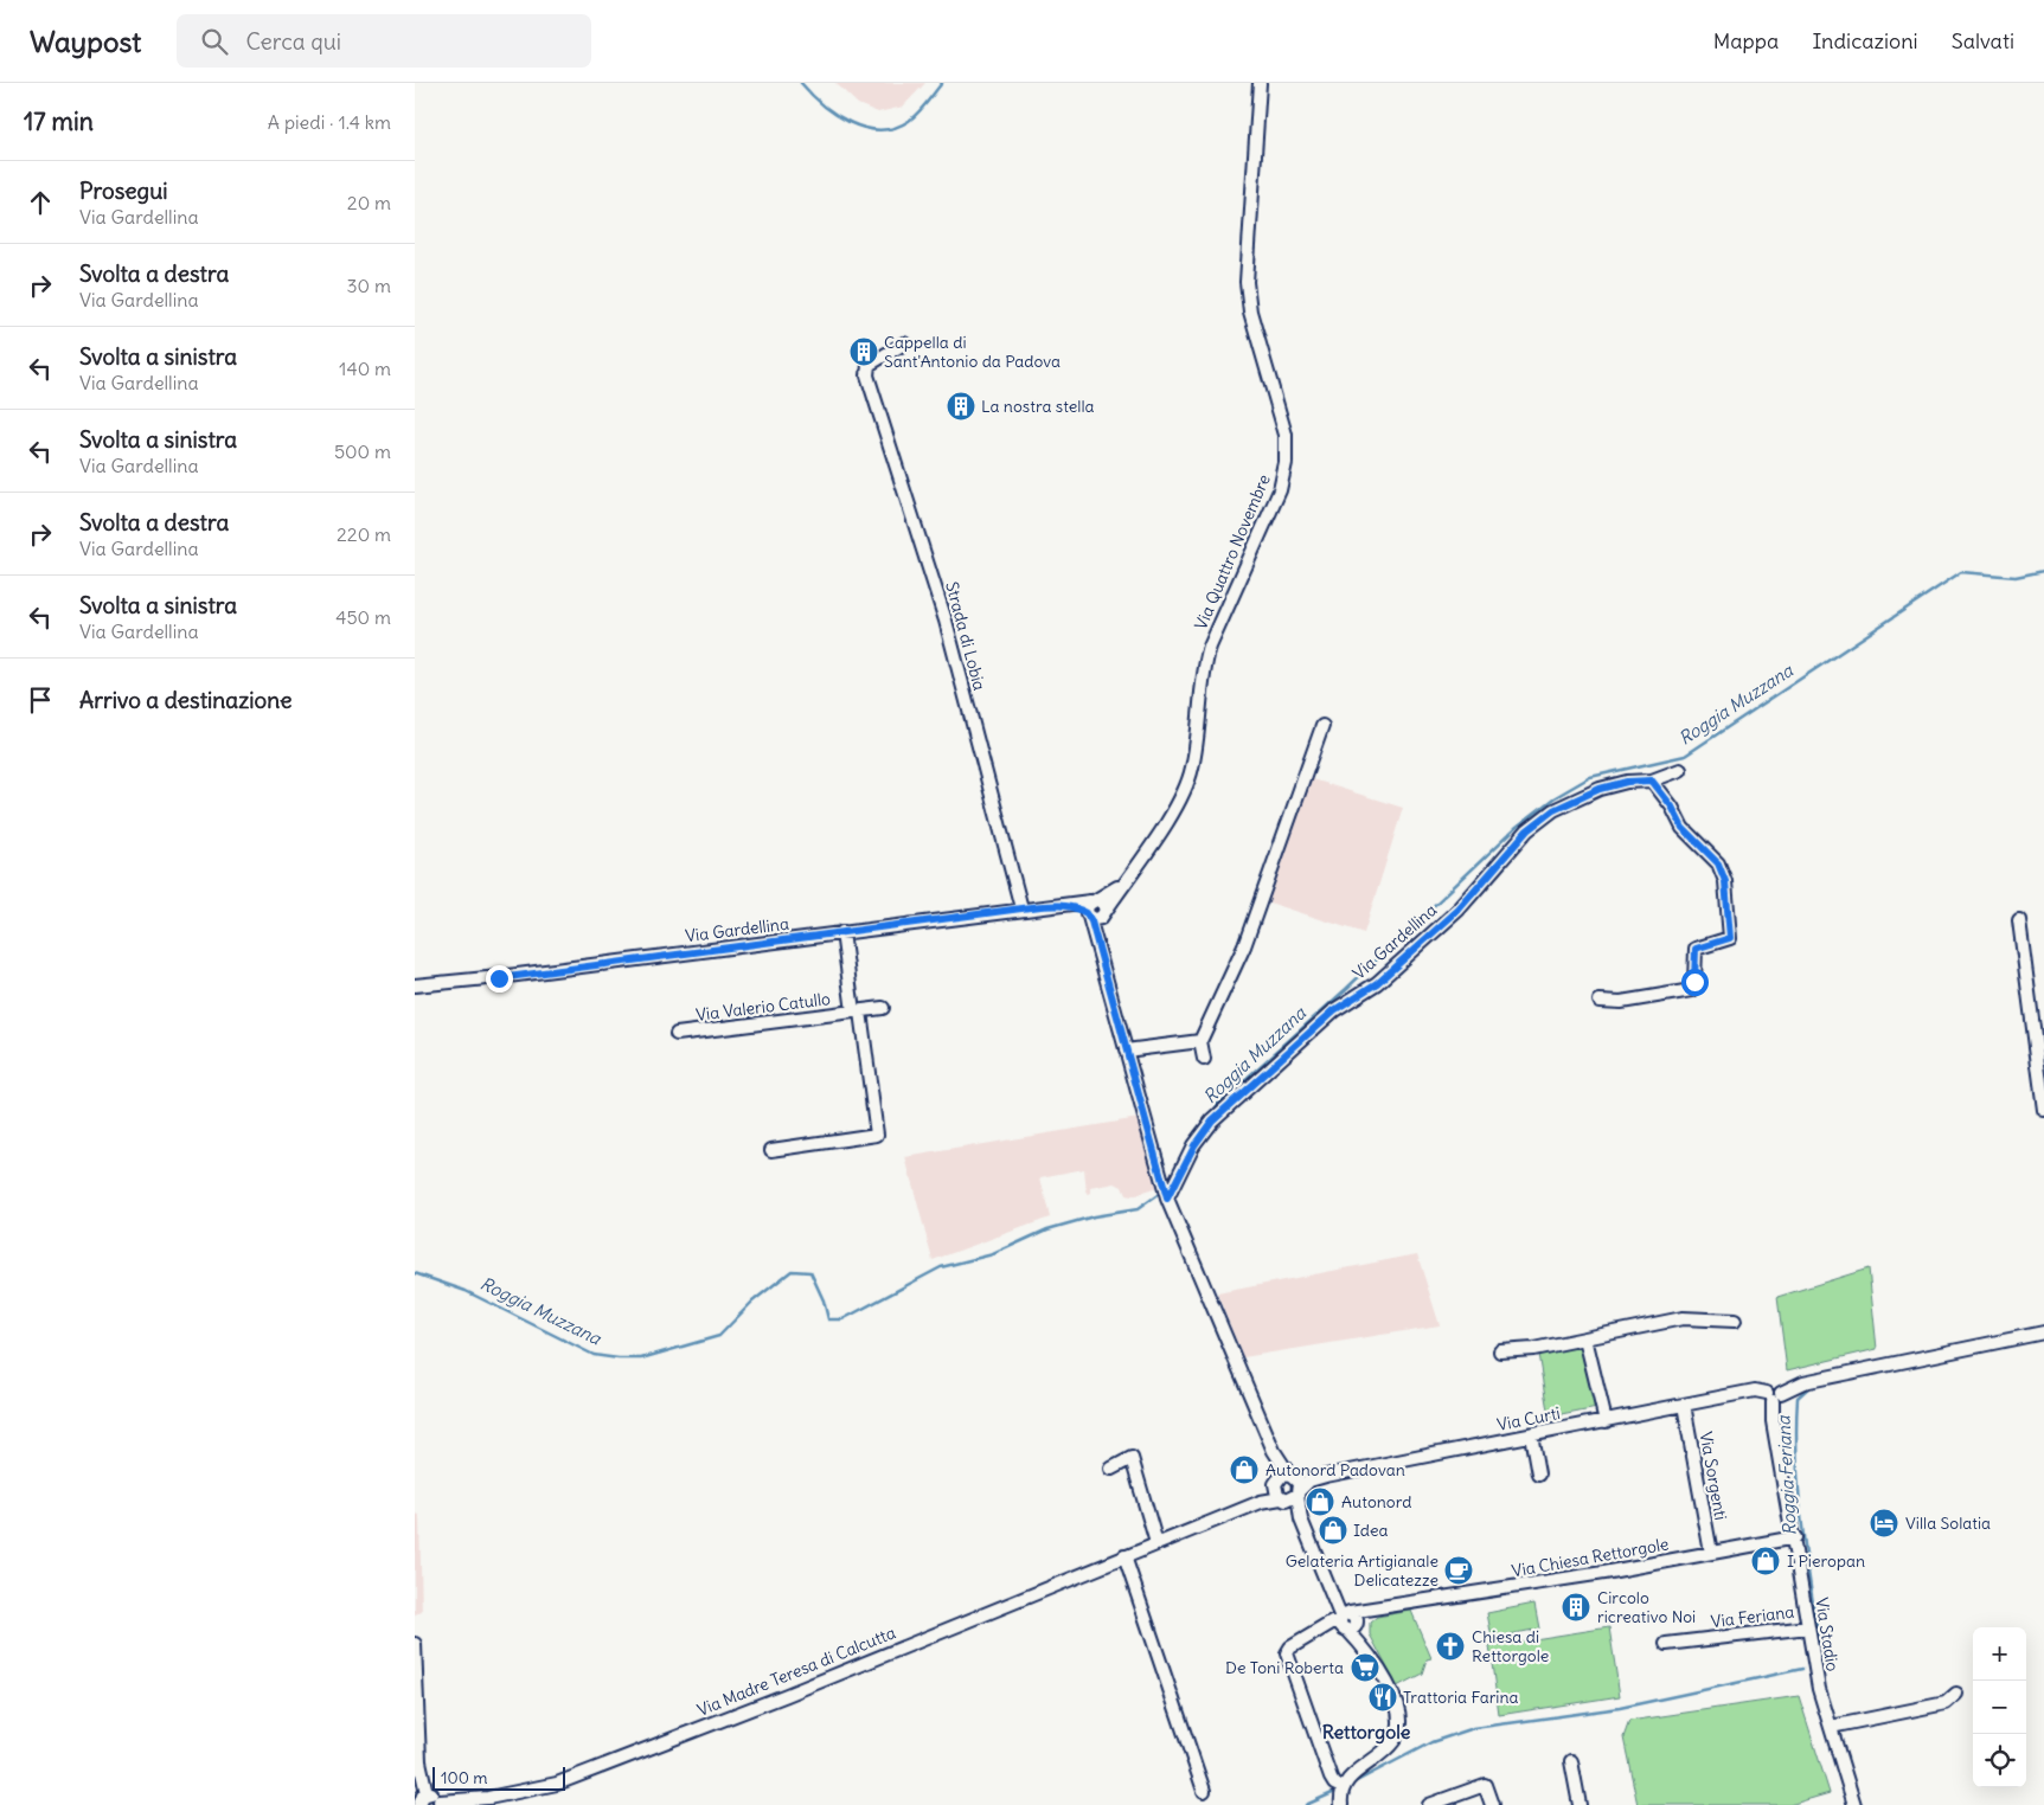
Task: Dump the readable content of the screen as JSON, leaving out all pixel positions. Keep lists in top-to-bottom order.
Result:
{
  "streets": {
    "street": [
      "Via Quattro Novembre",
      "Strada di Lobia",
      "Via Gardellina",
      "Via Valerio Catullo",
      "Via Curti",
      "Via Sorgenti",
      "Via Chiesa Rettorgole",
      "Via Feriana",
      "Via Stadio",
      "Via Madre Teresa di Calcutta"
    ]
  },
  "crossings": [
    ["Via Quattro Novembre", "Via Gardellina"],
    ["Strada di Lobia", "Via Gardellina"],
    ["Via Gardellina", "Via Valerio Catullo"],
    ["Via Curti", "Via Sorgenti"],
    ["Via Curti", "Via Stadio"],
    ["Via Curti", "Via Madre Teresa di Calcutta"],
    ["Via Sorgenti", "Via Chiesa Rettorgole"],
    ["Via Chiesa Rettorgole", "Via Stadio"],
    ["Via Feriana", "Via Stadio"]
  ],
  "districts": ["Rettorgole"],
  "water": ["Roggia Muzzana", "Roggia Feriana"],
  "places": {
    "building": ["Cappella di Sant'Antonio da Padova", "La nostra stella", "Circolo ricreativo Noi"],
    "shop": [
      "Autonord Padovan",
      "Autonord",
      "Idea",
      "I Pieropan"
    ],
    "hotel": ["Villa Solatia"],
    "cafe": ["Gelateria Artigianale Delicatezze"],
    "church": ["Chiesa di Rettorgole"],
    "supermarket": ["De Toni Roberta"],
    "restaurant": ["Trattoria Farina"]
  },
  "scale_bar": "100 m",
  "page": {
    "header": "Waypost",
    "search": "Cerca qui",
    "nav": ["Mappa", "Indicazioni", "Salvati"],
    "heading": ["17 min", "A piedi · 1.4 km"],
    "list": [
      ["Prosegui", "Via Gardellina", "20 m"],
      ["Svolta a destra", "Via Gardellina", "30 m"],
      ["Svolta a sinistra", "Via Gardellina", "140 m"],
      ["Svolta a sinistra", "Via Gardellina", "500 m"],
      ["Svolta a destra", "Via Gardellina", "220 m"],
      ["Svolta a sinistra", "Via Gardellina", "450 m"],
      "Arrivo a destinazione"
    ],
    "map_buttons": ["+", "−"],
    "scale": "100 m"
  }
}
